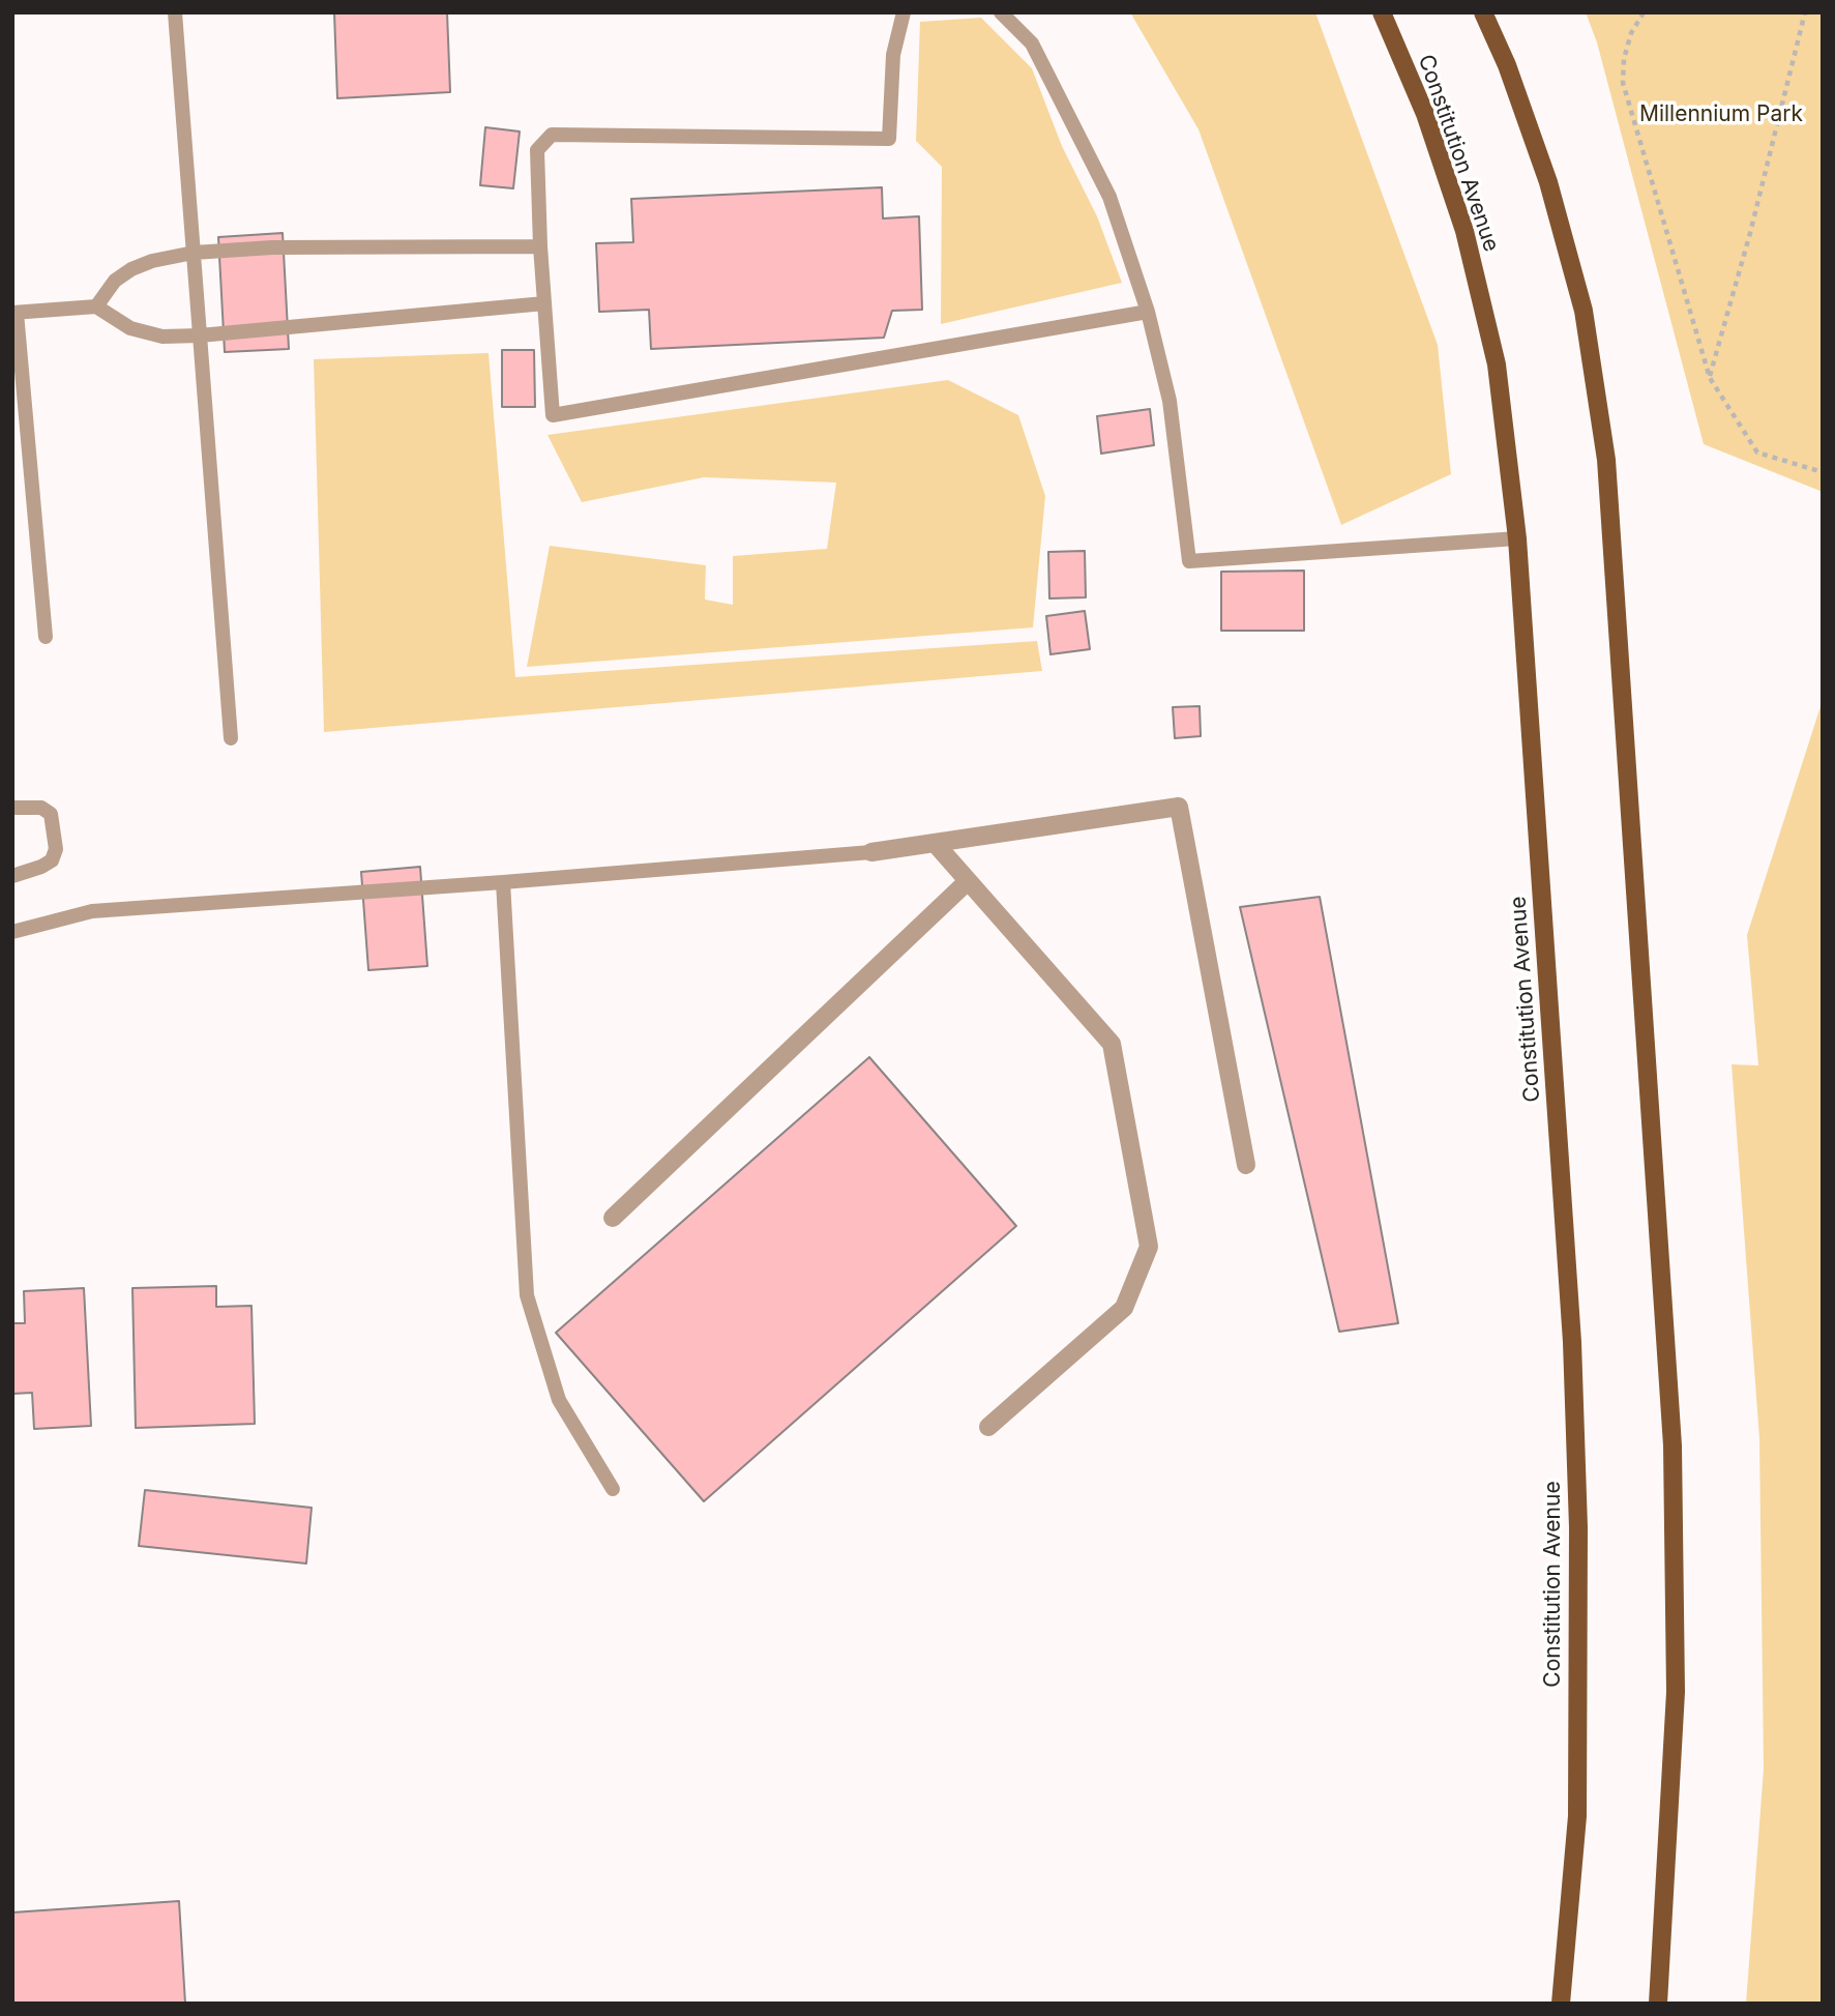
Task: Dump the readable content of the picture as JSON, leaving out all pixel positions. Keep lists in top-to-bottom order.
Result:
{
  "streets": {
    "main road": ["Constitution Avenue"]
  },
  "parks": ["Millennium Park"]
}
